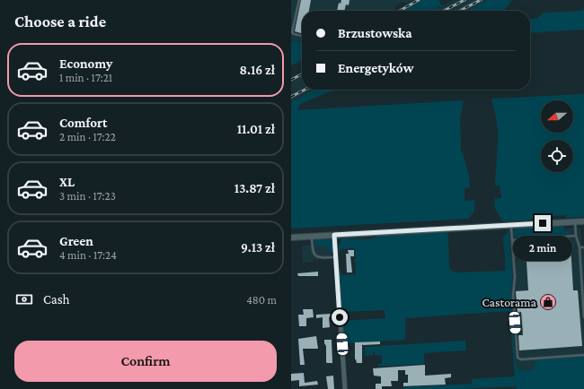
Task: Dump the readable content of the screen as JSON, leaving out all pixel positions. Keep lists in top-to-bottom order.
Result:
{
  "places": {
    "shop": ["Castorama"]
  },
  "north": "left",
  "page": {
    "heading": "Choose a ride",
    "banner": ["Brzustowska", "Energetyków"],
    "list": [
      {
        "name": "Economy",
        "note": "1 min · 17:21",
        "value": "8.16 zł"
      },
      {
        "name": "Comfort",
        "note": "2 min · 17:22",
        "value": "11.01 zł"
      },
      {
        "name": "XL",
        "note": "3 min · 17:23",
        "value": "13.87 zł"
      },
      {
        "name": "Green",
        "note": "4 min · 17:24",
        "value": "9.13 zł"
      }
    ],
    "bubble": "2 min",
    "pay": ["Cash", "480 m"],
    "buttons": "Confirm"
  }
}
